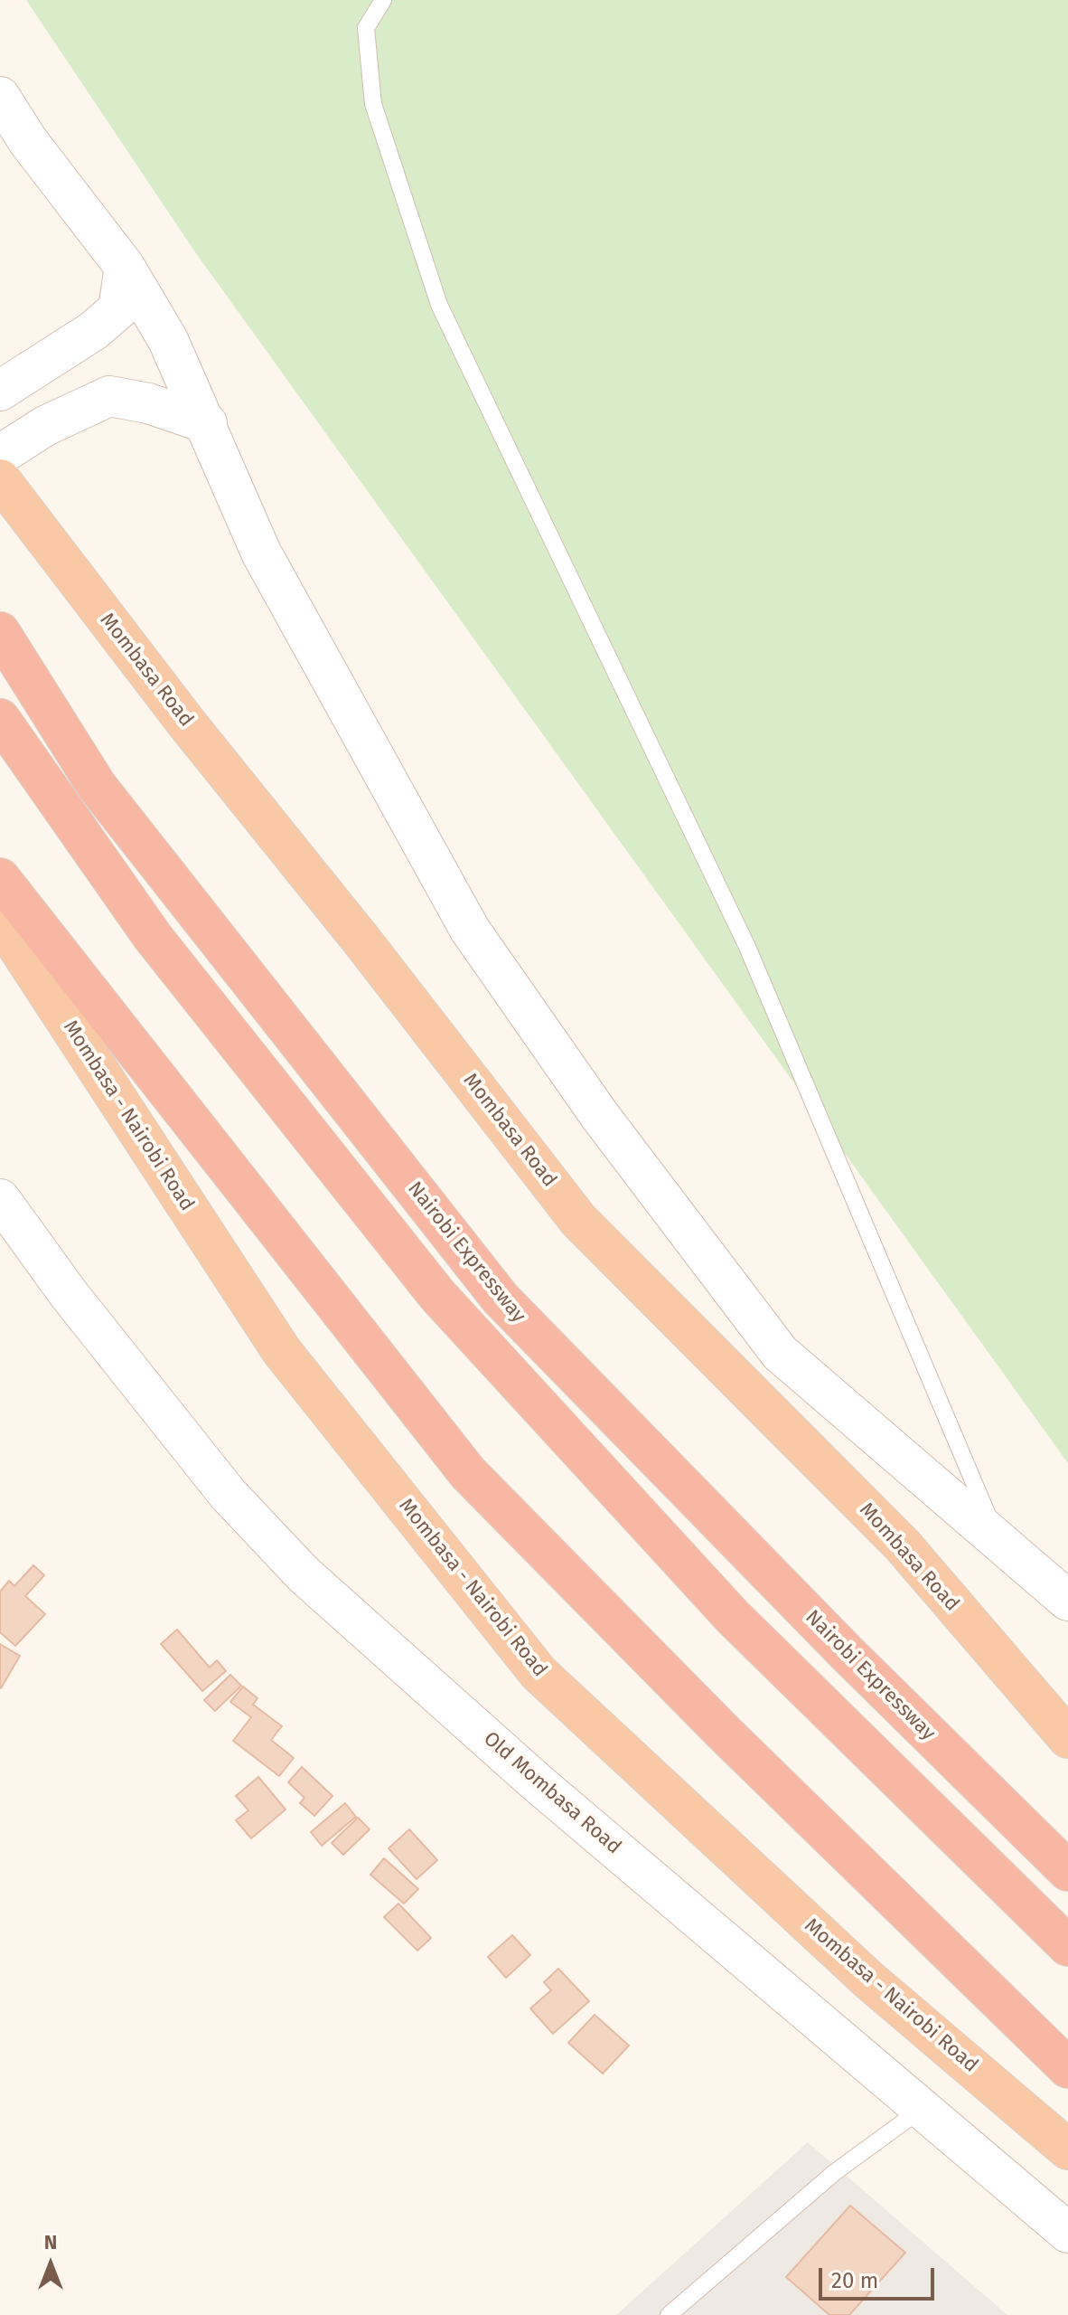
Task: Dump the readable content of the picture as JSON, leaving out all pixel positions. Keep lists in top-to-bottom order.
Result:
{
  "streets": {
    "highway": ["Mombasa Road", "Mombasa - Nairobi Road", "Nairobi Expressway"],
    "street": ["Old Mombasa Road"]
  },
  "scale_bar": "20 m",
  "north": "top"
}
